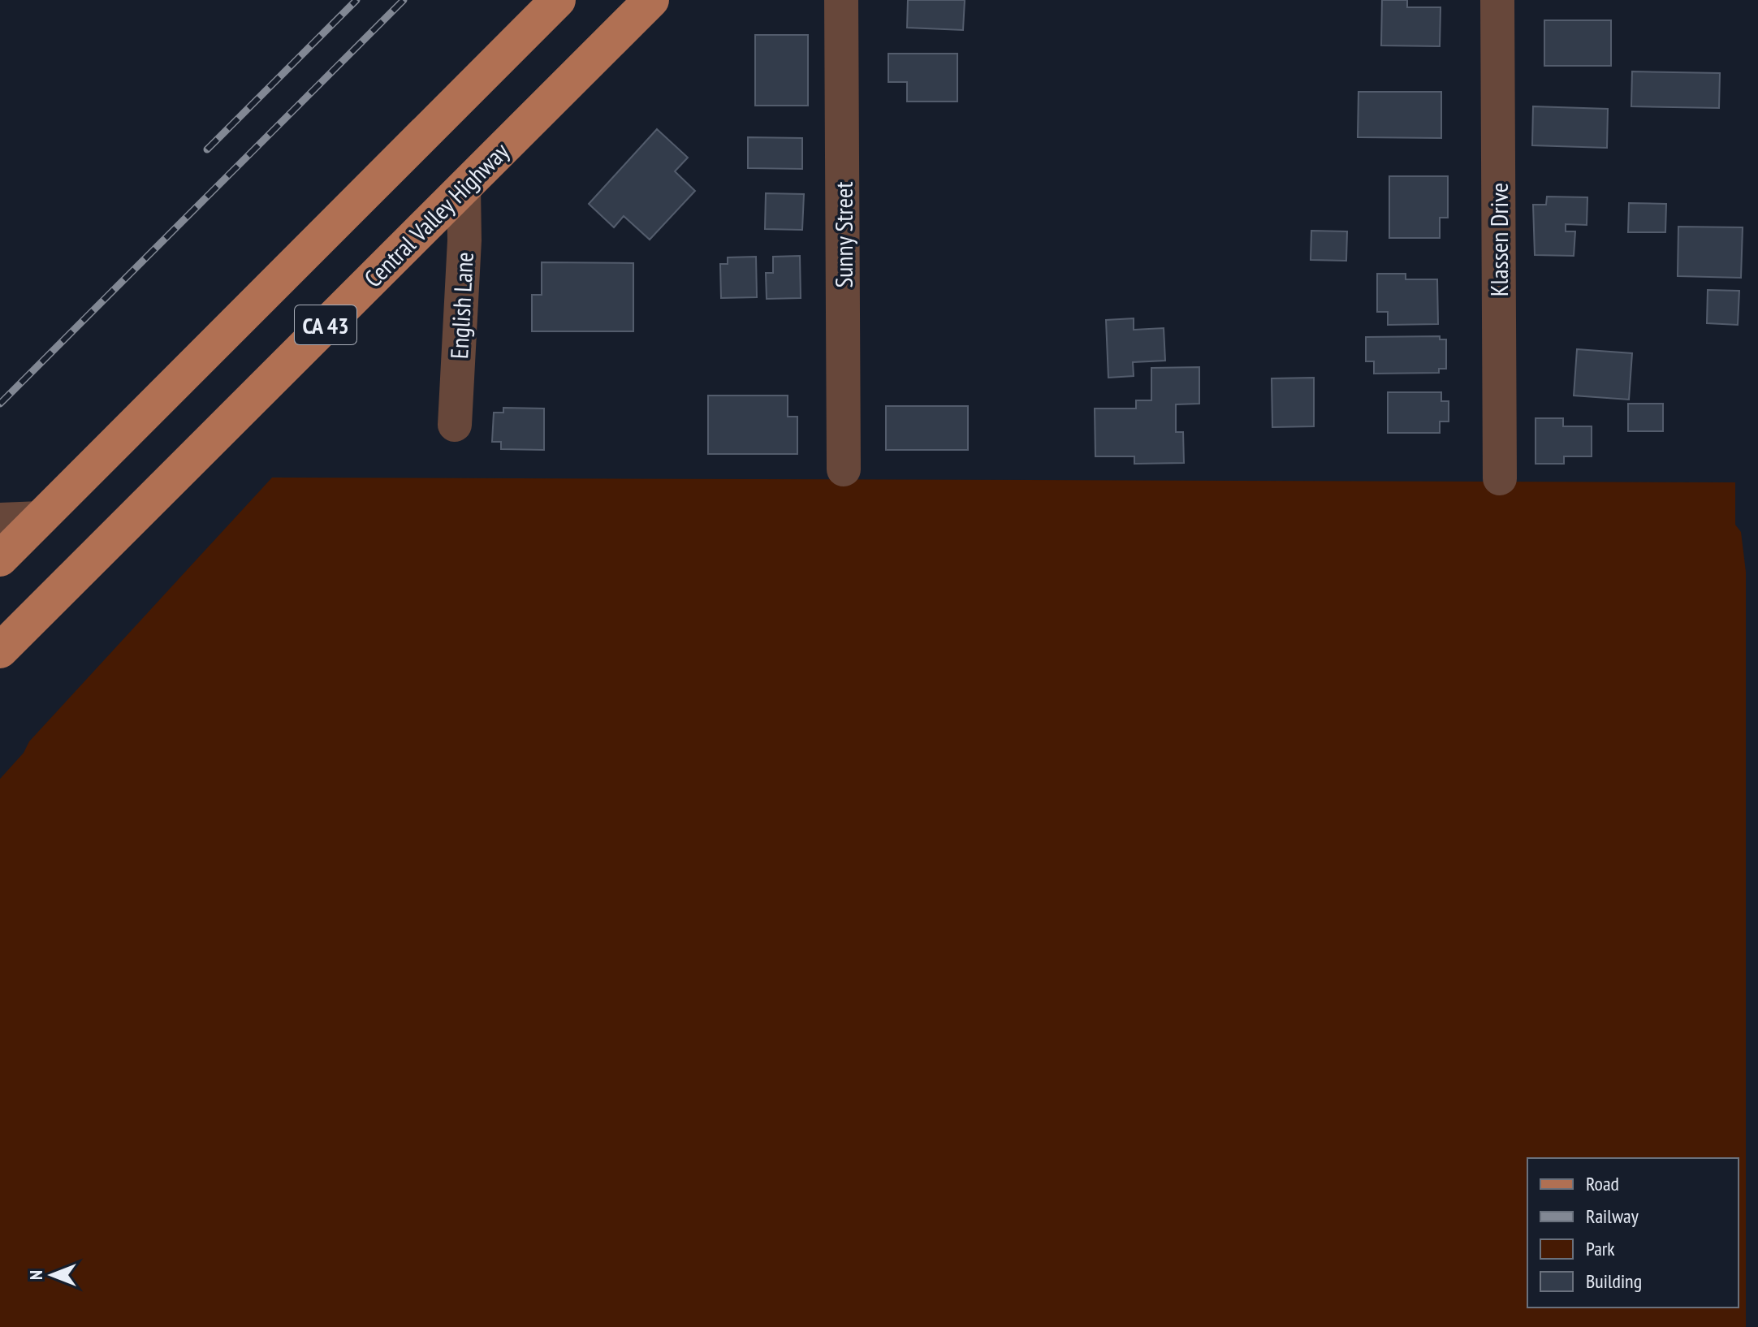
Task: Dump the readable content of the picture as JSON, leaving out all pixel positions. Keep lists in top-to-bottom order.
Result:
{
  "streets": {
    "main road": ["Central Valley Highway", "CA 43"],
    "street": ["Sunny Street", "Klassen Drive", "English Lane"]
  },
  "crossings": [
    ["Central Valley Highway", "English Lane"]
  ],
  "legend": [
    "Road",
    "Railway",
    "Park",
    "Building"
  ],
  "north": "left"
}
